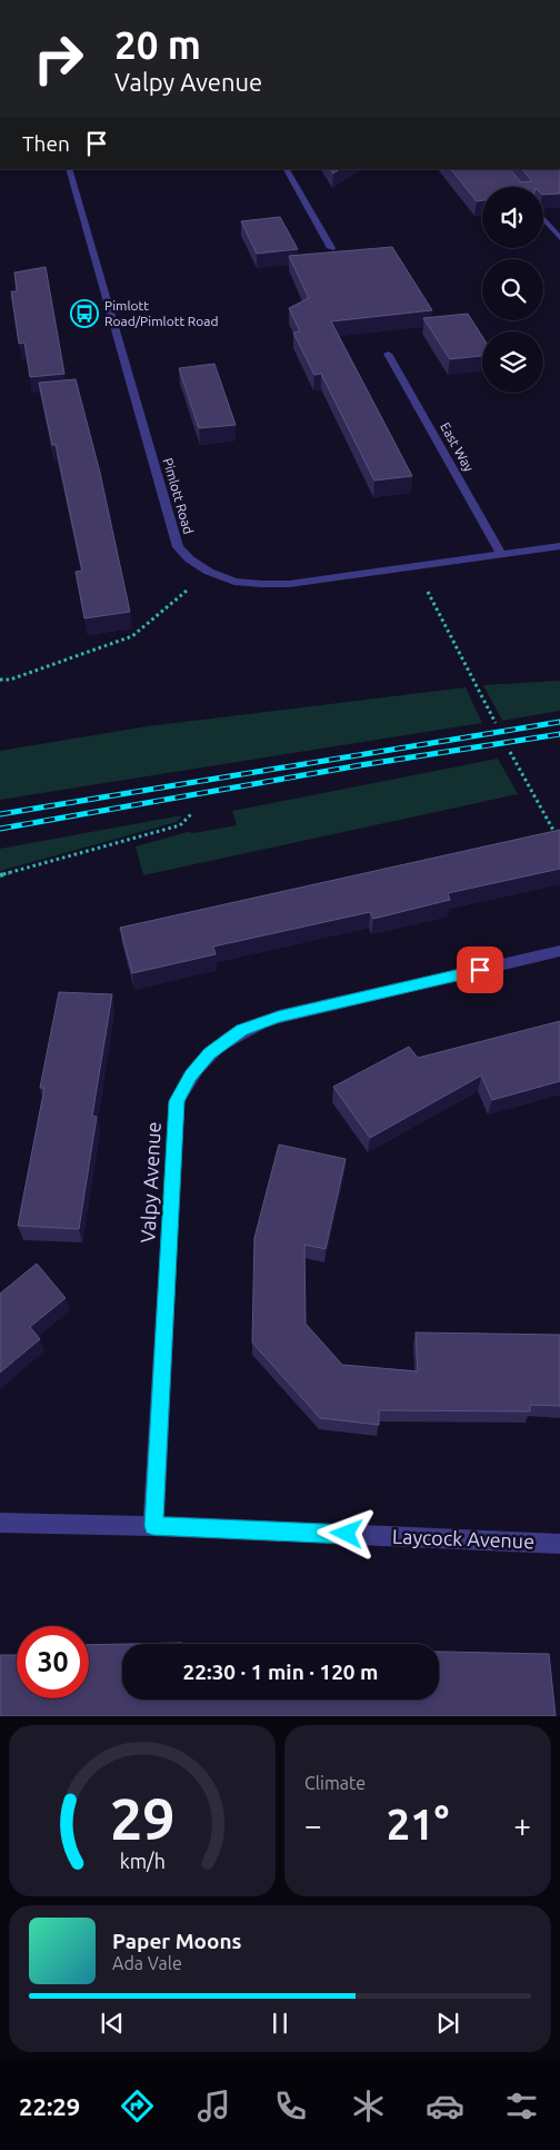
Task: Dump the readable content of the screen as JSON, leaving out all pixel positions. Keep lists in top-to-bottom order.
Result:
{
  "streets": {
    "street": [
      "East Way",
      "Pimlott Road",
      "Valpy Avenue",
      "Laycock Avenue"
    ]
  },
  "crossings": [
    ["East Way", "Pimlott Road"],
    ["Valpy Avenue", "Laycock Avenue"]
  ],
  "places": {
    "bus stop": ["Pimlott Road/Pimlott Road"]
  },
  "page": {
    "turn": ["20 m", "Valpy Avenue"],
    "then": "Then",
    "limit": "30",
    "trip": "22:30 · 1 min · 120 m",
    "tile": "Climate",
    "heat": ["−", "21°", "+"],
    "song": ["Paper Moons", "Ada Vale"],
    "tabs": "22:29",
    "gauge": ["29", "km/h"]
  }
}
